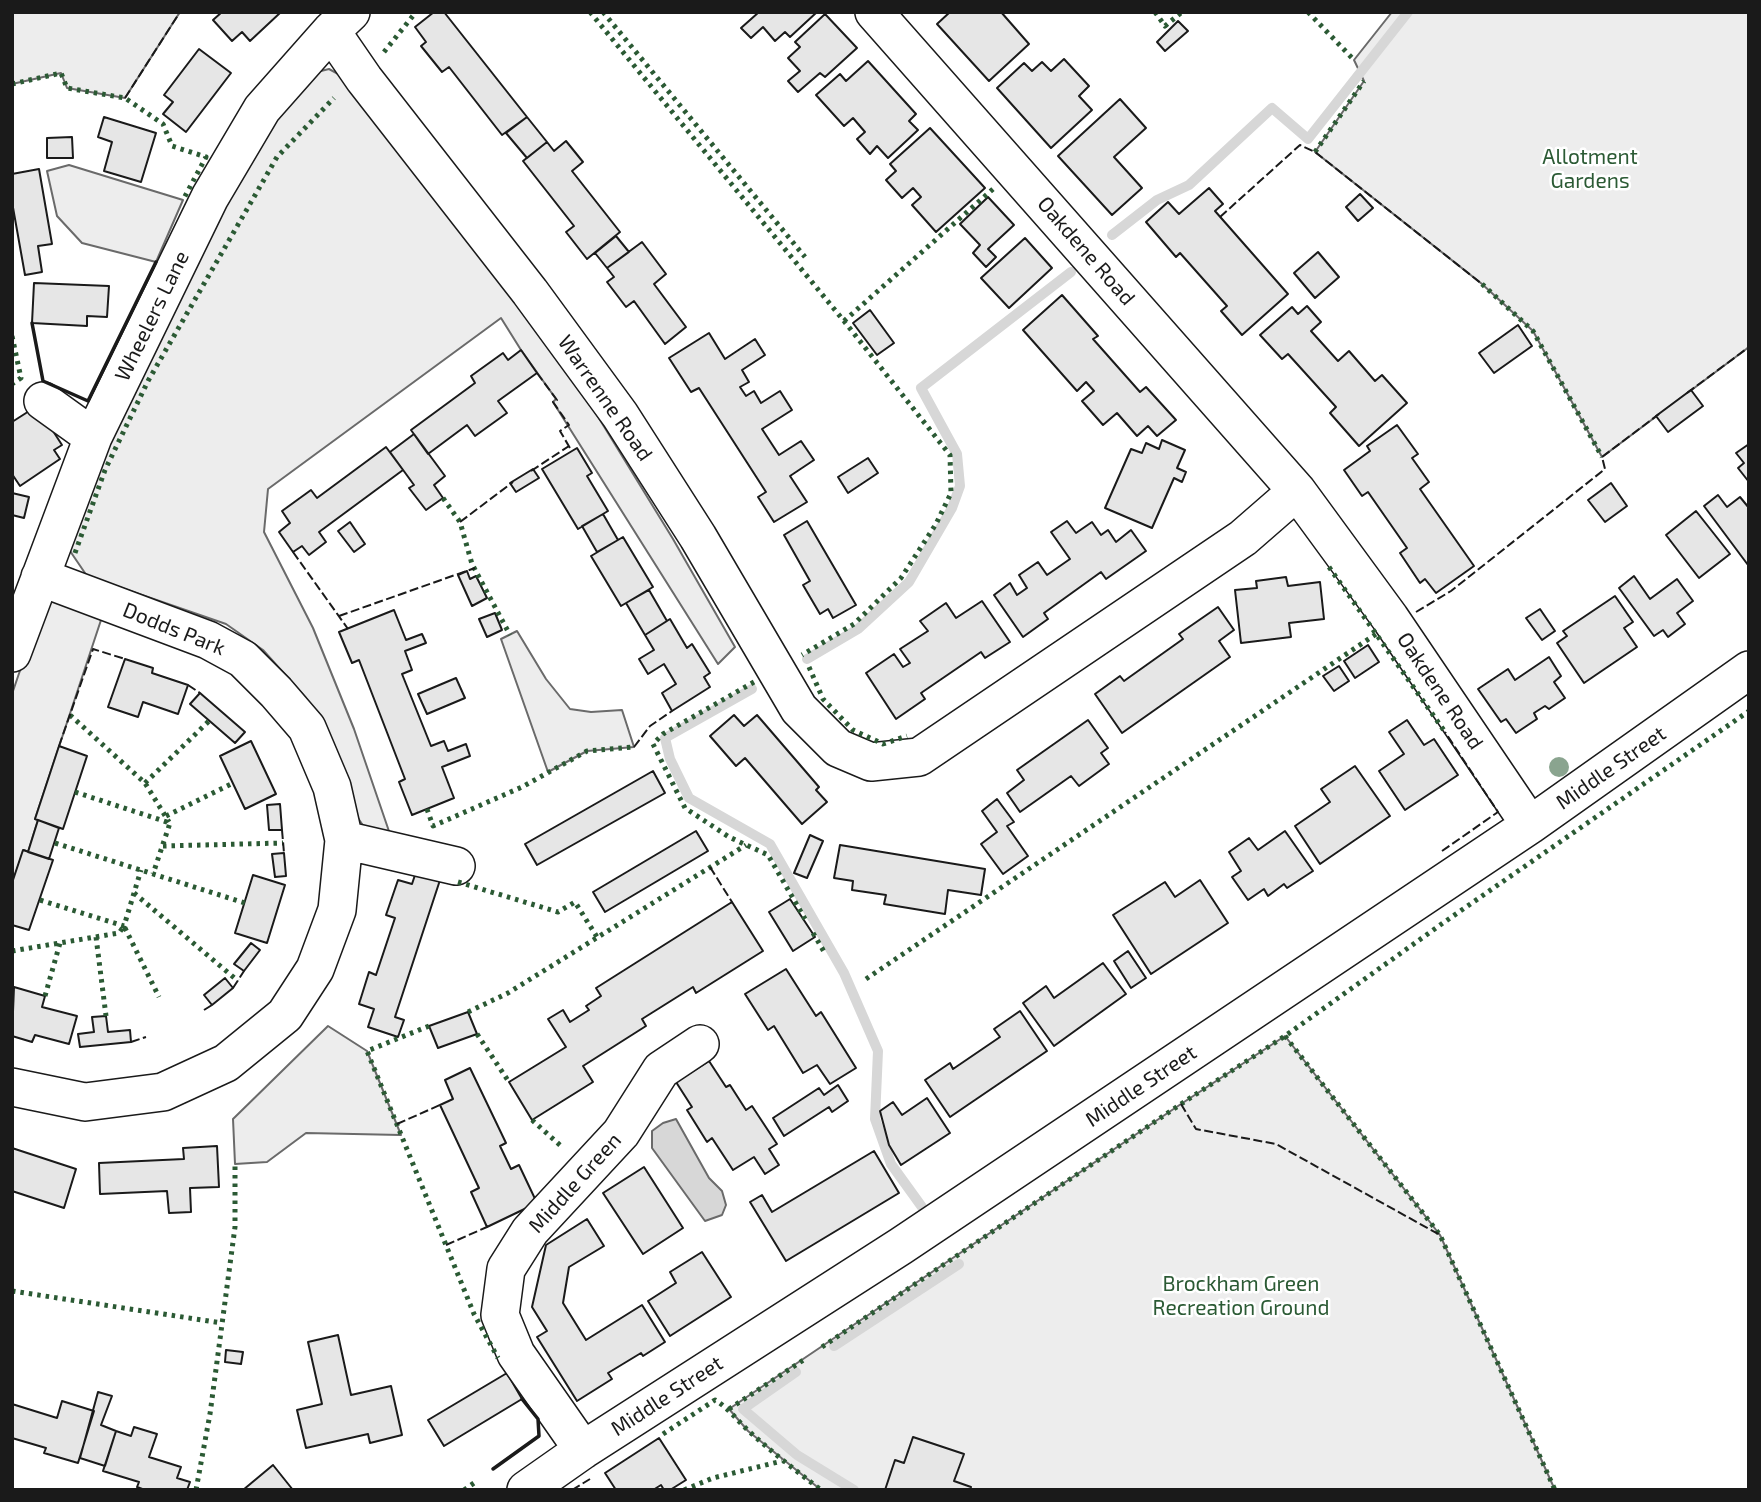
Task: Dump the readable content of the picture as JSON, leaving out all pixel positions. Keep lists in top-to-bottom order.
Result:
{
  "streets": {
    "street": [
      "Oakdene Road",
      "Wheelers Lane",
      "Warrenne Road",
      "Dodds Park",
      "Middle Street",
      "Middle Green"
    ]
  },
  "crossings": [
    ["Oakdene Road", "Warrenne Road"],
    ["Oakdene Road", "Middle Street"],
    ["Wheelers Lane", "Warrenne Road"],
    ["Wheelers Lane", "Dodds Park"],
    ["Middle Street", "Middle Green"]
  ],
  "parks": ["Allotment Gardens", "Brockham Green Recreation Ground"]
}
